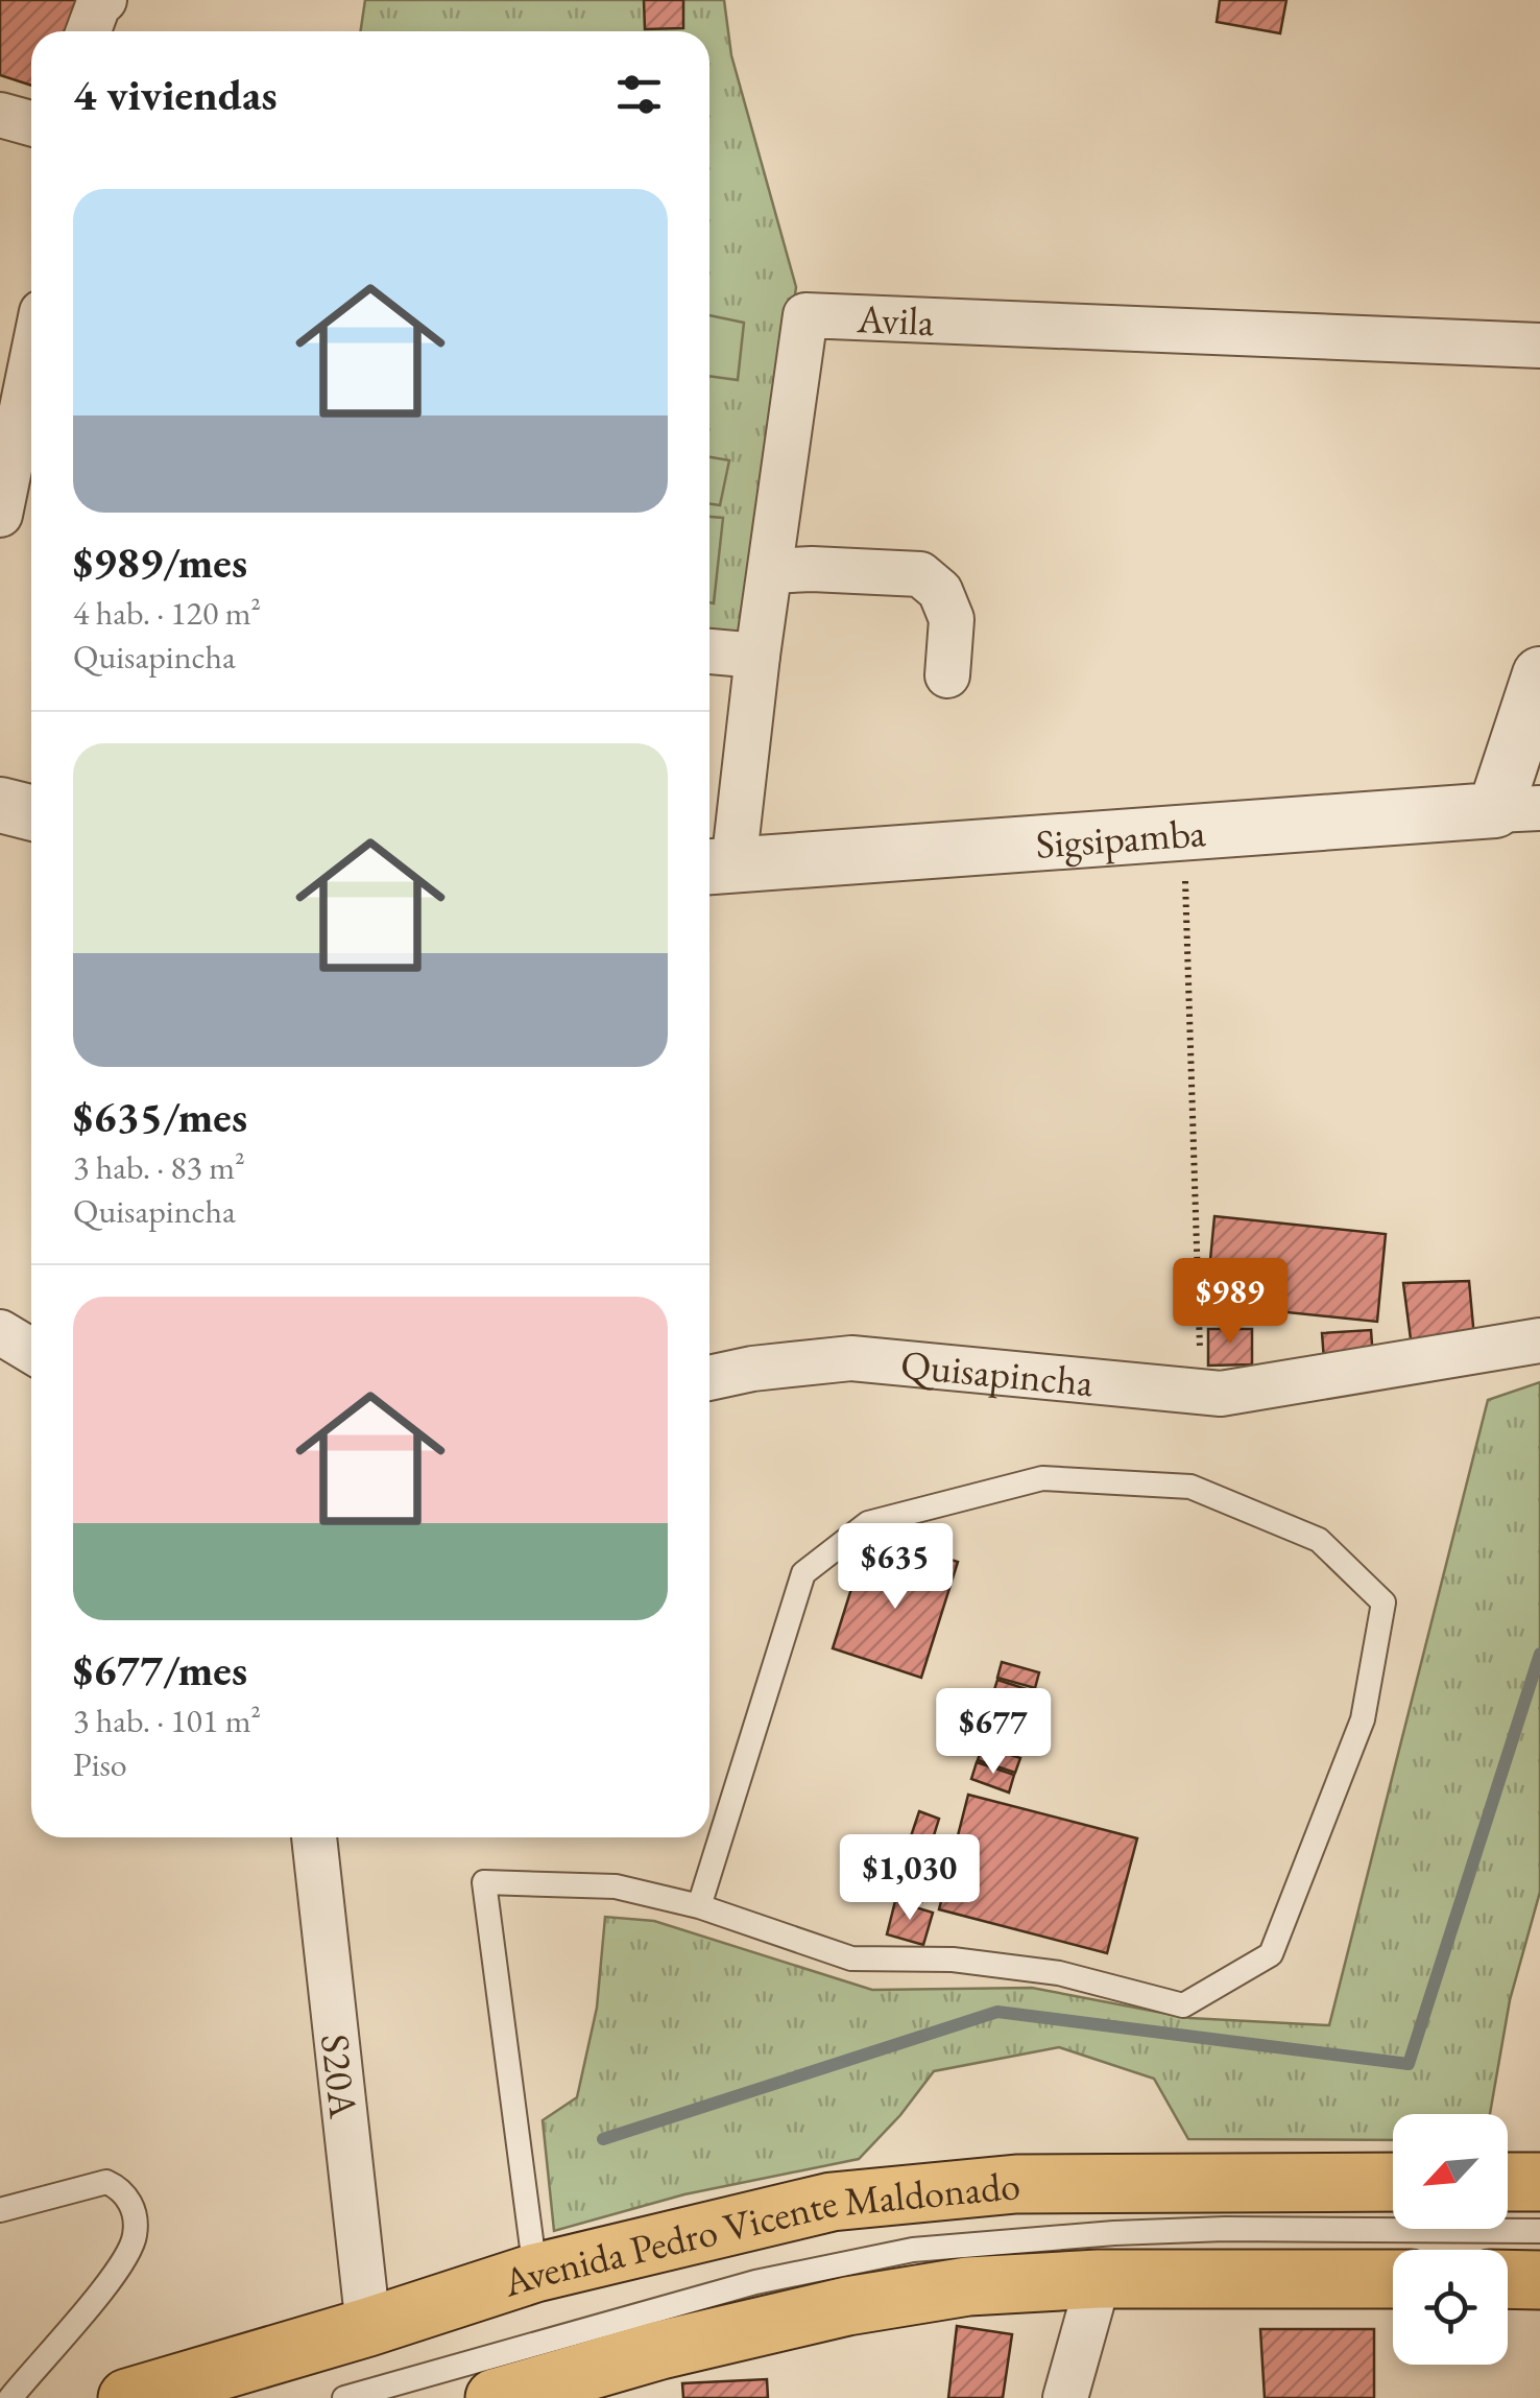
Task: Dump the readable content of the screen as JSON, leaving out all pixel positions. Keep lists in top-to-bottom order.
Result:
{
  "streets": {
    "main road": ["Avenida Pedro Vicente Maldonado"],
    "street": [
      "Avila",
      "Sigsipamba",
      "Quisapincha",
      "S20A"
    ]
  },
  "crossings": [
    ["Avila", "Sigsipamba"],
    ["S20A", "Avenida Pedro Vicente Maldonado"]
  ],
  "north": "bottom left",
  "page": {
    "heading": "4 viviendas",
    "list": [
      {
        "name": "$989/mes",
        "note": "4 hab. · 120 m² · Quisapincha"
      },
      {
        "name": "$635/mes",
        "note": "3 hab. · 83 m² · Quisapincha"
      },
      {
        "name": "$677/mes",
        "note": "3 hab. · 101 m² · Piso"
      }
    ],
    "price": [
      "$989",
      "$635",
      "$677",
      "$1,030"
    ]
  }
}
